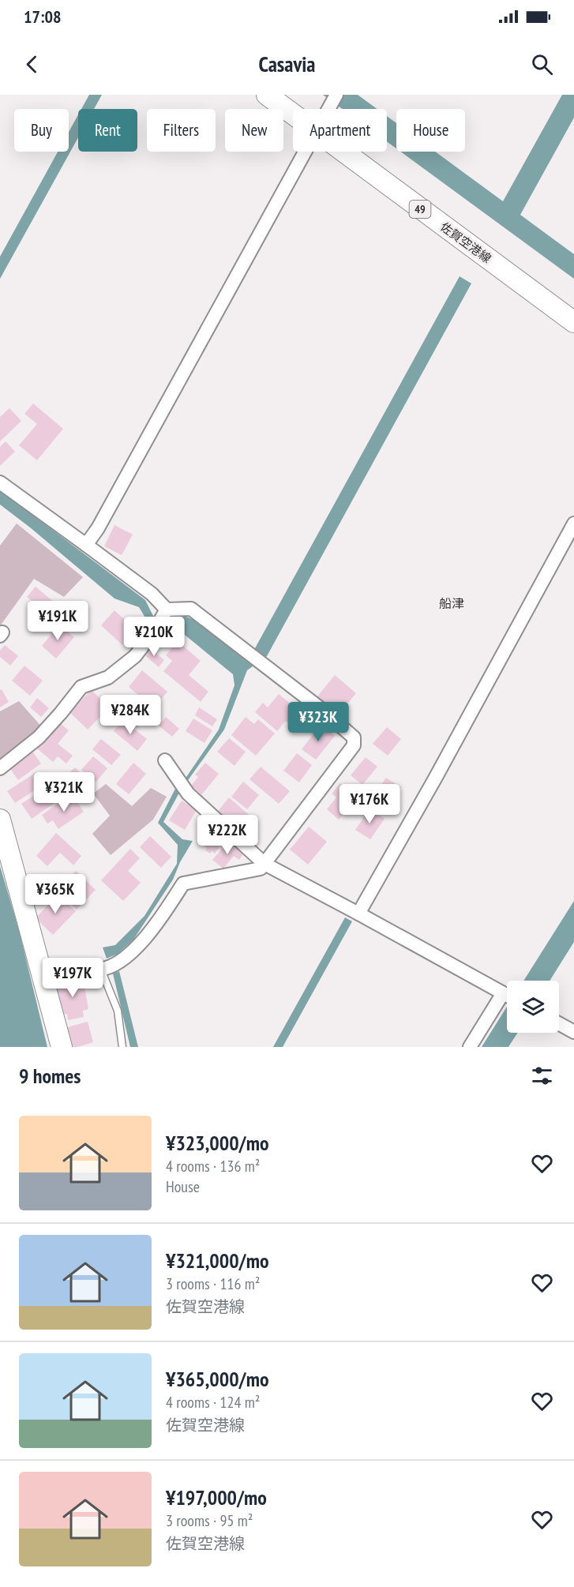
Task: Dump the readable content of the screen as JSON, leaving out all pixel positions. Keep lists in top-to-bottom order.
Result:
{
  "streets": {
    "main road": ["49", "佐賀空港線"]
  },
  "districts": ["船津"],
  "page": {
    "status": "17:08",
    "header": "Casavia",
    "chip": [
      "Buy",
      "Rent",
      "Filters",
      "New",
      "Apartment",
      "House"
    ],
    "price": [
      "¥191K",
      "¥210K",
      "¥284K",
      "¥323K",
      "¥321K",
      "¥176K",
      "¥222K",
      "¥365K",
      "¥197K"
    ],
    "heading": "9 homes",
    "list": [
      {
        "name": "¥323,000/mo",
        "note": "4 rooms · 136 m² · House"
      },
      {
        "name": "¥321,000/mo",
        "note": "3 rooms · 116 m² · 佐賀空港線"
      },
      {
        "name": "¥365,000/mo",
        "note": "4 rooms · 124 m² · 佐賀空港線"
      },
      {
        "name": "¥197,000/mo",
        "note": "3 rooms · 95 m² · 佐賀空港線"
      }
    ]
  }
}
